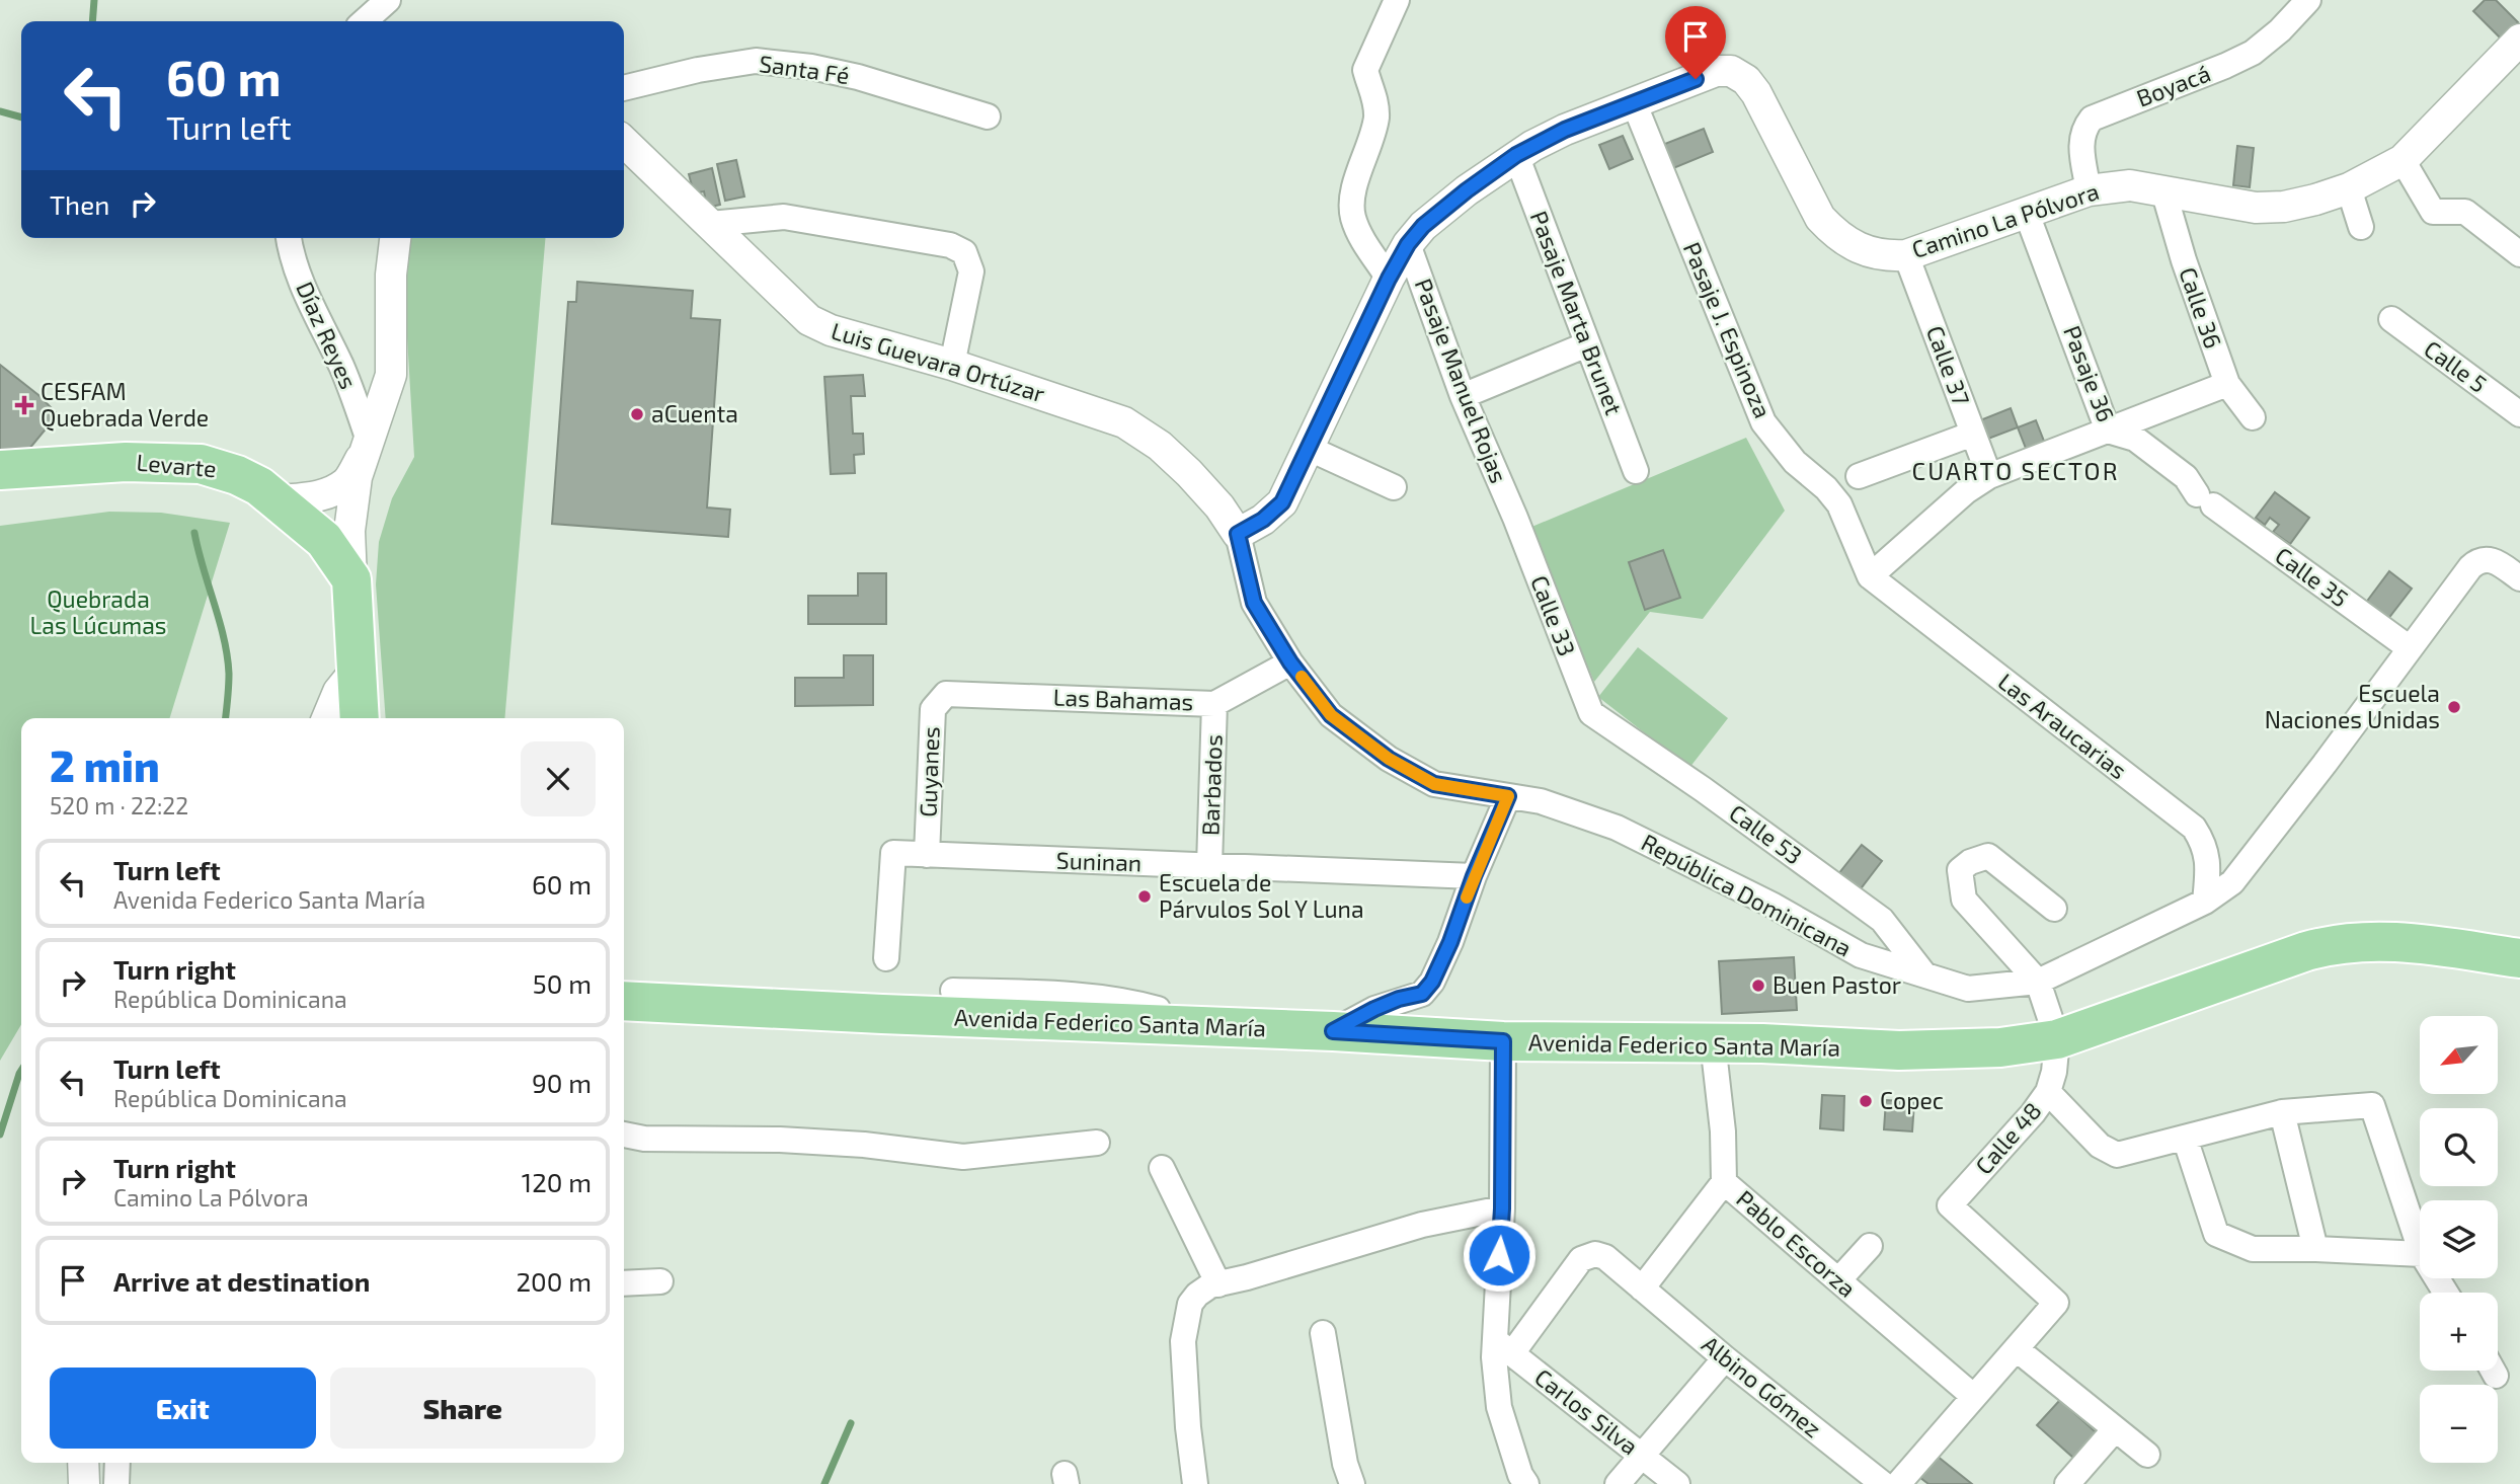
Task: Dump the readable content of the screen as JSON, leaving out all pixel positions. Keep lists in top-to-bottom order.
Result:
{
  "streets": {
    "main road": ["Levarte", "Avenida Federico Santa María"],
    "street": [
      "Santa Fé",
      "Boyacá",
      "Camino La Pólvora",
      "Calle 36",
      "Pasaje Marta Brunet",
      "Pasaje J. Espinoza",
      "Díaz Reyes",
      "Luis Guevara Ortúzar",
      "Calle 37",
      "Calle 5",
      "Pasaje 36",
      "Pasaje Manuel Rojas",
      "Calle 35",
      "Calle 33",
      "Las Bahamas",
      "Las Araucarias",
      "Guyanes",
      "Barbados",
      "Calle 53",
      "Suninan",
      "República Dominicana",
      "Calle 48",
      "Pablo Escorza",
      "Albino Gómez",
      "Carlos Silva"
    ]
  },
  "crossings": [
    ["Boyacá", "Camino La Pólvora"],
    ["Camino La Pólvora", "Calle 36"],
    ["Camino La Pólvora", "Pasaje Marta Brunet"],
    ["Camino La Pólvora", "Pasaje J. Espinoza"],
    ["Camino La Pólvora", "Luis Guevara Ortúzar"],
    ["Camino La Pólvora", "Calle 37"],
    ["Camino La Pólvora", "Pasaje 36"],
    ["Camino La Pólvora", "Pasaje Manuel Rojas"],
    ["Camino La Pólvora", "República Dominicana"],
    ["Pasaje J. Espinoza", "Las Araucarias"],
    ["Luis Guevara Ortúzar", "República Dominicana"],
    ["Pasaje 36", "Calle 35"],
    ["Pasaje Manuel Rojas", "Calle 33"],
    ["Calle 35", "República Dominicana"],
    ["Calle 33", "Calle 53"],
    ["Las Bahamas", "Guyanes"],
    ["Las Bahamas", "Barbados"],
    ["Las Bahamas", "República Dominicana"],
    ["Las Araucarias", "República Dominicana"],
    ["Guyanes", "Suninan"],
    ["Barbados", "Suninan"],
    ["Calle 53", "República Dominicana"],
    ["República Dominicana", "Calle 48"],
    ["Avenida Federico Santa María", "Calle 48"],
    ["Avenida Federico Santa María", "Pablo Escorza"],
    ["Albino Gómez", "Carlos Silva"]
  ],
  "districts": ["CUARTO SECTOR"],
  "parks": ["Quebrada Las Lúcumas"],
  "places": {
    "health": ["CESFAM Quebrada Verde"],
    "other": [
      "aCuenta",
      "Escuela Naciones Unidas",
      "Escuela de Párvulos Sol Y Luna",
      "Buen Pastor",
      "Copec"
    ]
  },
  "north": "bottom left",
  "page": {
    "turn": ["60 m", "Turn left"],
    "then": "Then",
    "heading": ["2 min", "520 m · 22:22"],
    "list": [
      {
        "name": "Turn left",
        "note": "Avenida Federico Santa María",
        "value": "60 m"
      },
      {
        "name": "Turn right",
        "note": "República Dominicana",
        "value": "50 m"
      },
      {
        "name": "Turn left",
        "note": "República Dominicana",
        "value": "90 m"
      },
      {
        "name": "Turn right",
        "note": "Camino La Pólvora",
        "value": "120 m"
      },
      {
        "name": "Arrive at destination",
        "value": "200 m"
      }
    ],
    "map_buttons": ["+", "−"],
    "buttons": ["Exit", "Share"]
  }
}
